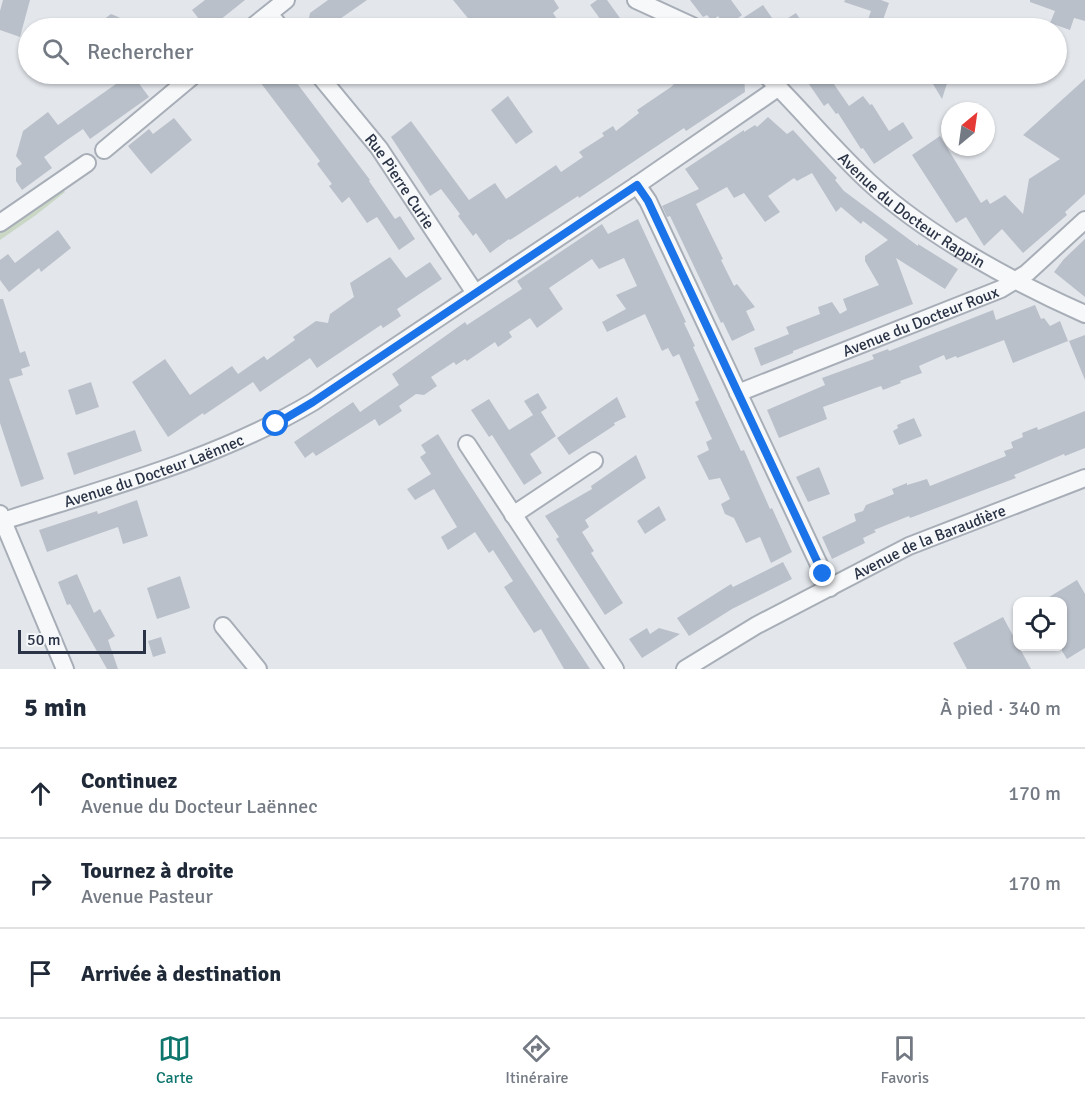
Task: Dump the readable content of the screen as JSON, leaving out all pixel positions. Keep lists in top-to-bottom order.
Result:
{
  "streets": {
    "street": [
      "Rue Pierre Curie",
      "Avenue du Docteur Rappin",
      "Avenue du Docteur Roux",
      "Avenue du Docteur Laënnec",
      "Avenue de la Baraudière"
    ]
  },
  "crossings": [
    ["Rue Pierre Curie", "Avenue du Docteur Laënnec"],
    ["Avenue du Docteur Rappin", "Avenue du Docteur Roux"],
    ["Avenue du Docteur Rappin", "Avenue du Docteur Laënnec"]
  ],
  "scale_bar": "50 m",
  "north": "top right",
  "page": {
    "search": "Rechercher",
    "scale": "50 m",
    "heading": ["5 min", "À pied · 340 m"],
    "list": [
      ["Continuez", "Avenue du Docteur Laënnec", "170 m"],
      ["Tournez à droite", "Avenue Pasteur", "170 m"],
      "Arrivée à destination"
    ],
    "nav": ["Carte", "Itinéraire", "Favoris"]
  }
}
